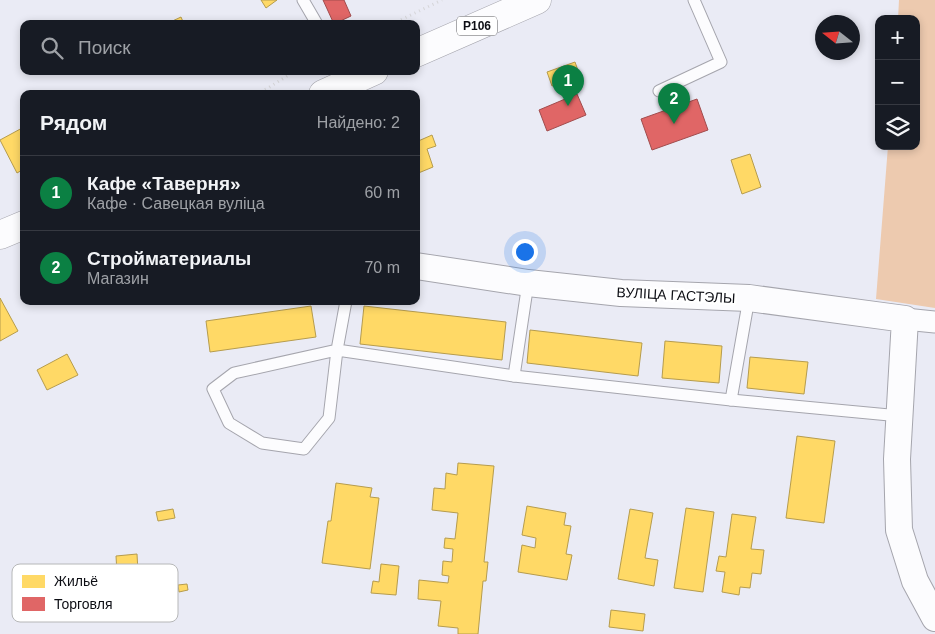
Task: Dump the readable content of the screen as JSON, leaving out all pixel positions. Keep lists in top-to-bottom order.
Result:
{
  "streets": {
    "main road": ["Р106"],
    "street": ["ВУЛІЦА ГАСТЭЛЫ"]
  },
  "legend": ["Жильё", "Торговля"],
  "north": "left",
  "page": {
    "map_buttons": ["+", "−"],
    "search": "Поиск",
    "pins": ["1", "2"],
    "heading": ["Рядом", "Найдено: 2"],
    "list": [
      {
        "mark": "1",
        "name": "Кафе «Таверня»",
        "note": "Кафе · Савецкая вуліца",
        "value": "60 m"
      },
      {
        "mark": "2",
        "name": "Стройматериалы",
        "note": "Магазин",
        "value": "70 m"
      }
    ]
  }
}
